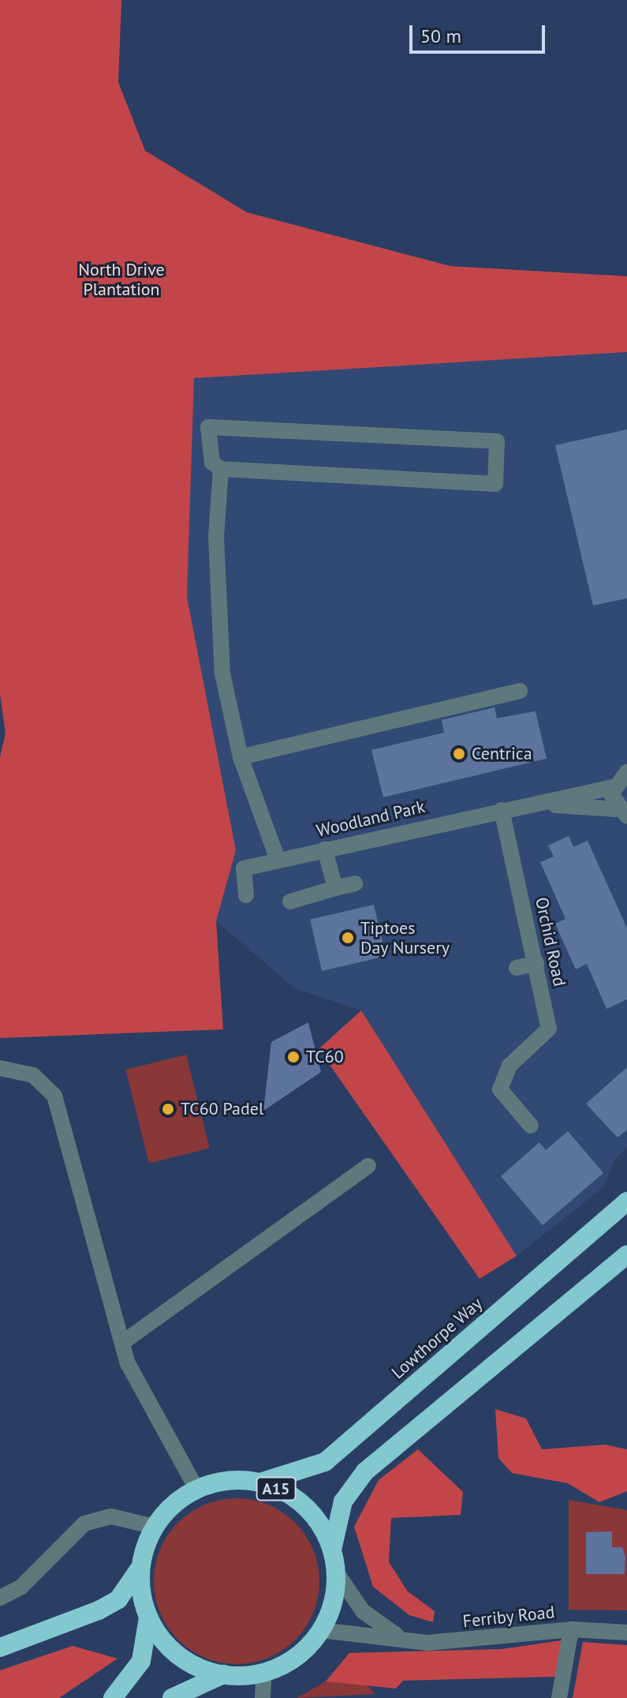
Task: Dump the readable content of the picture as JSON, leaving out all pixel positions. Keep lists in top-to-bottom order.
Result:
{
  "streets": {
    "highway": ["Lowthorpe Way", "A15"],
    "street": ["Woodland Park", "Orchid Road", "Ferriby Road"]
  },
  "crossings": [
    ["Woodland Park", "Orchid Road"],
    ["Lowthorpe Way", "A15"],
    ["Lowthorpe Way", "Ferriby Road"],
    ["A15", "Ferriby Road"]
  ],
  "parks": ["North Drive Plantation"],
  "places": [
    "Centrica",
    "Tiptoes Day Nursery",
    "TC60",
    "TC60 Padel"
  ],
  "scale_bar": "50 m"
}
